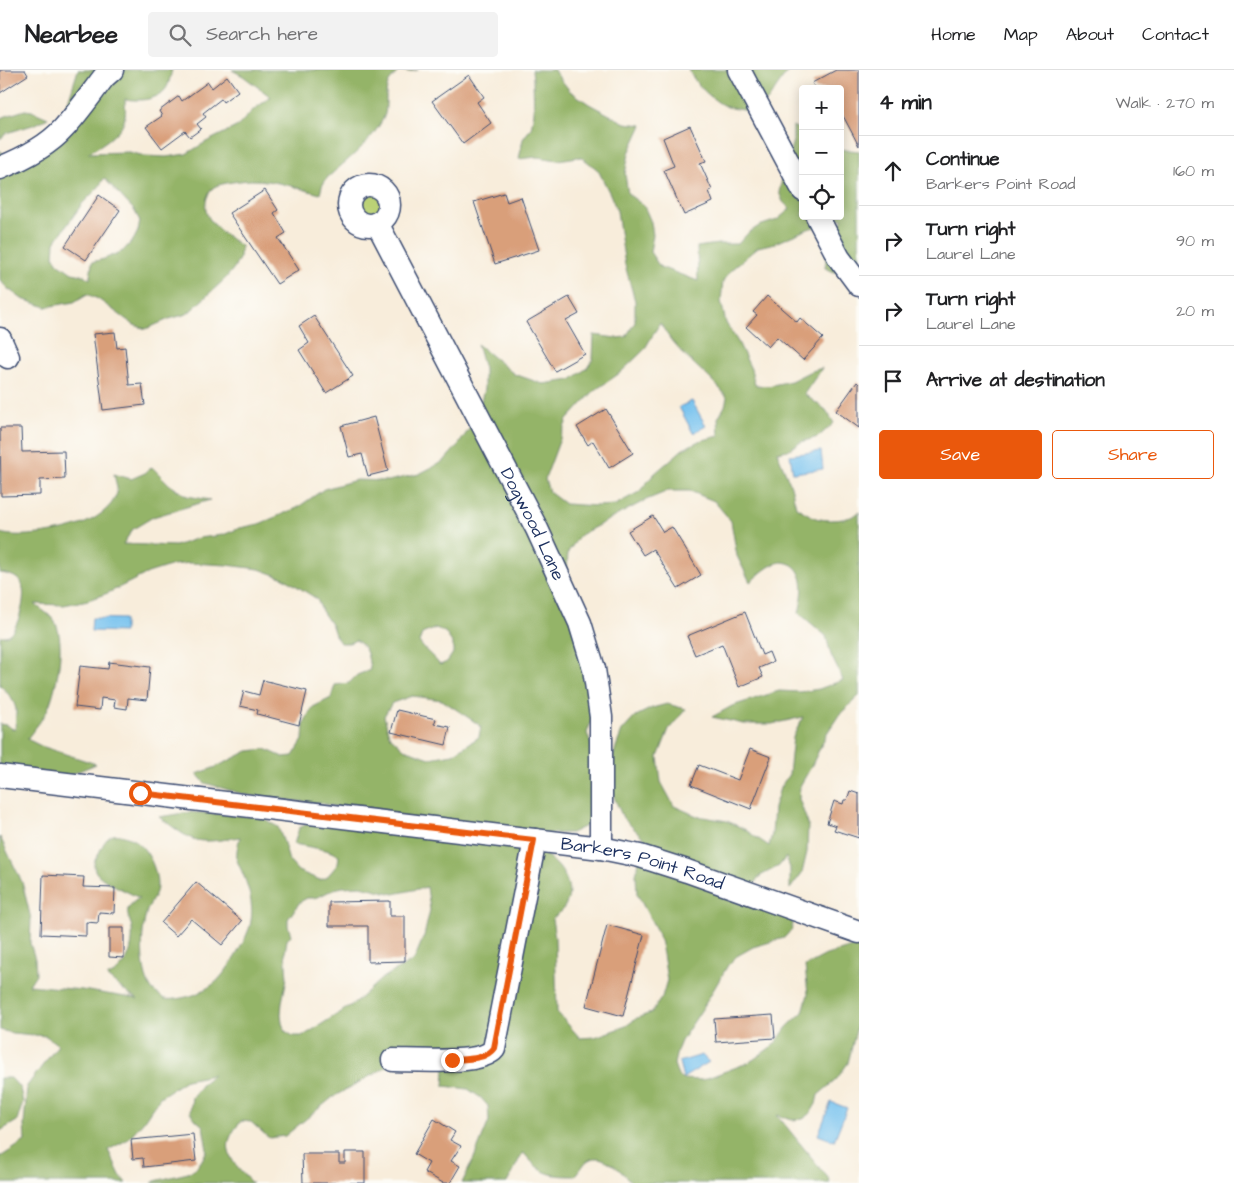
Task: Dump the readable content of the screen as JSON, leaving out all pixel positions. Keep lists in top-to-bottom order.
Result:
{
  "streets": {
    "street": ["Dogwood Lane", "Barkers Point Road"]
  },
  "crossings": [
    ["Dogwood Lane", "Barkers Point Road"]
  ],
  "page": {
    "header": "Nearbee",
    "search": "Search here",
    "nav": [
      "Home",
      "Map",
      "About",
      "Contact"
    ],
    "heading": ["4 min", "Walk · 270 m"],
    "map_buttons": ["+", "−"],
    "list": [
      ["Continue", "Barkers Point Road", "160 m"],
      ["Turn right", "Laurel Lane", "90 m"],
      ["Turn right", "Laurel Lane", "20 m"],
      "Arrive at destination"
    ],
    "buttons": ["Save", "Share"]
  }
}
